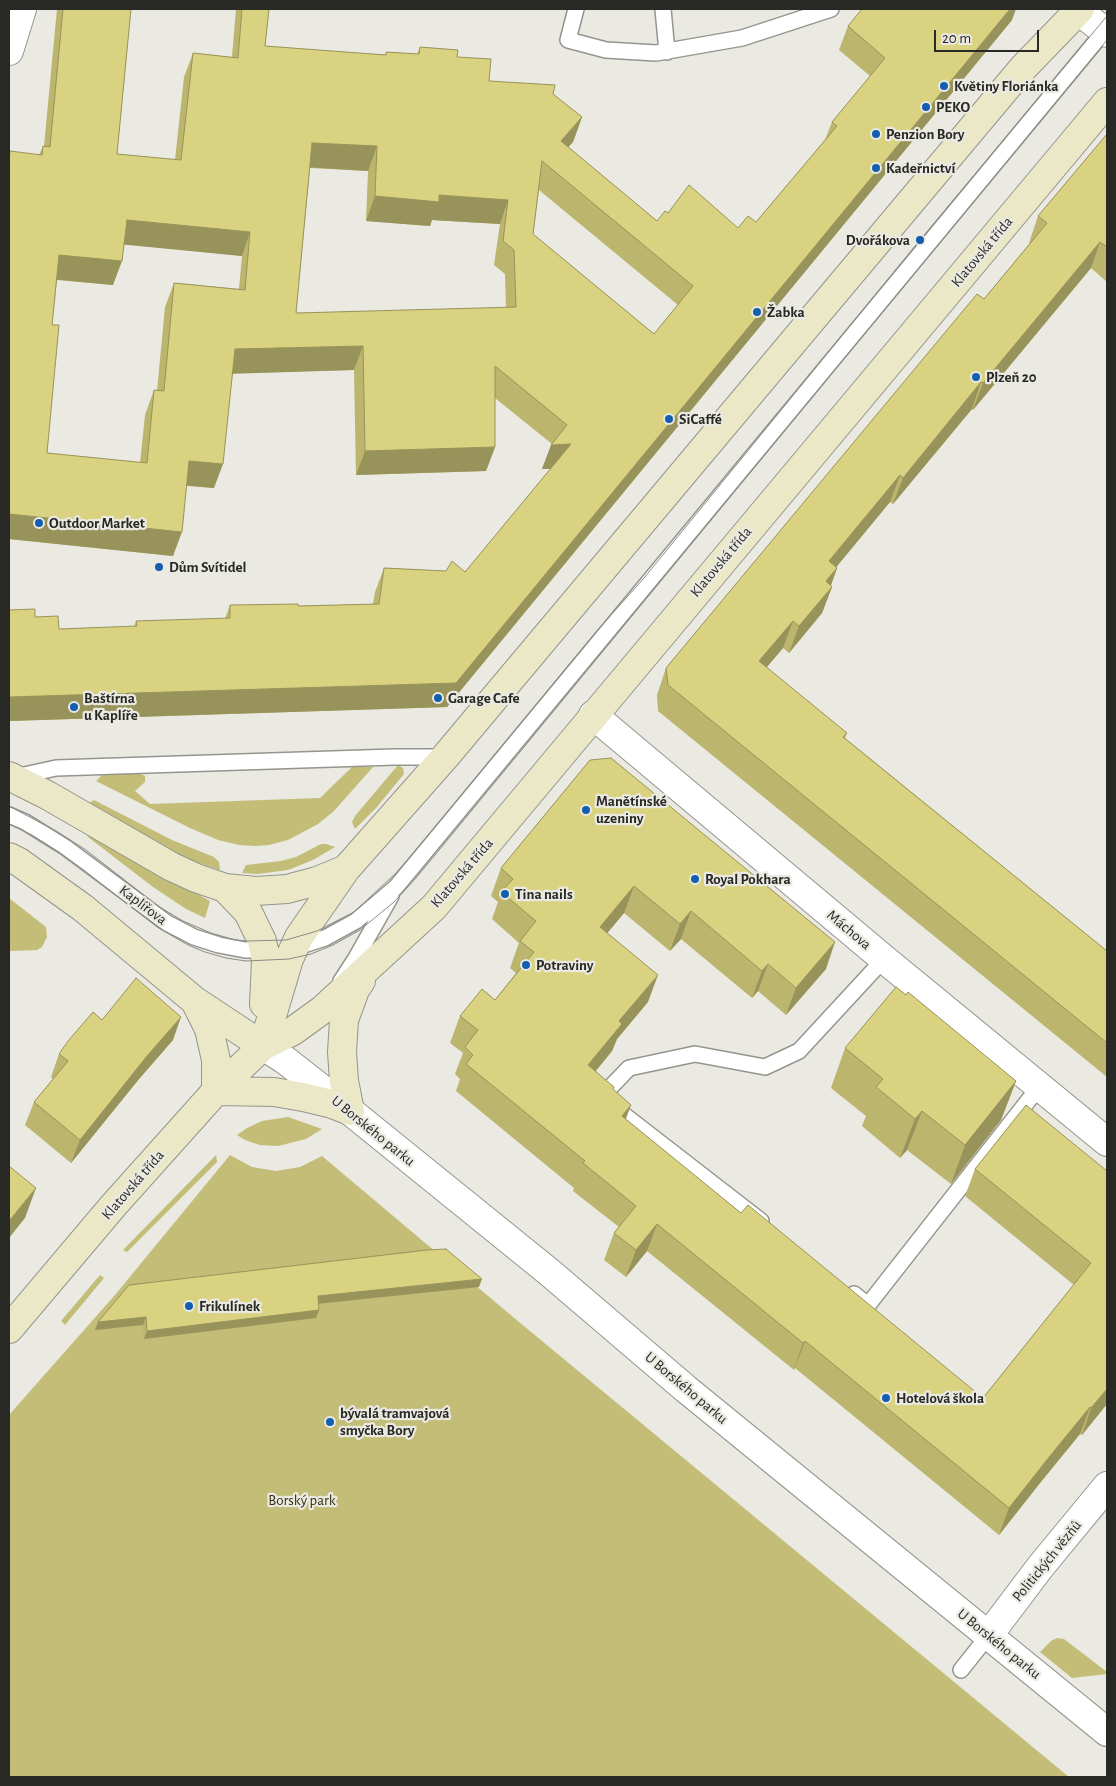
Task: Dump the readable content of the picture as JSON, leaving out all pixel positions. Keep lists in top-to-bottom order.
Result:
{
  "streets": {
    "main road": ["Klatovská třída"],
    "street": ["Máchova", "U Borského parku", "Politických vězňů"],
    "lane": ["Kaplířova"]
  },
  "crossings": [
    ["Klatovská třída", "Kaplířova"],
    ["Klatovská třída", "Máchova"],
    ["Klatovská třída", "U Borského parku"],
    ["U Borského parku", "Politických vězňů"]
  ],
  "parks": ["Borský park"],
  "places": [
    "Květiny Floriánka",
    "PEKO",
    "Penzion Bory",
    "Kadeřnictví",
    "Dvořákova",
    "Žabka",
    "Plzeň 20",
    "SiCaffé",
    "Outdoor Market",
    "Dům Svítidel",
    "Garage Cafe",
    "Baštírna u Kaplíře",
    "Manětínské uzeniny",
    "Royal Pokhara",
    "Tina nails",
    "Potraviny",
    "Frikulínek",
    "Hotelová škola",
    "bývalá tramvajová smyčka Bory"
  ],
  "scale_bar": "20 m"
}
